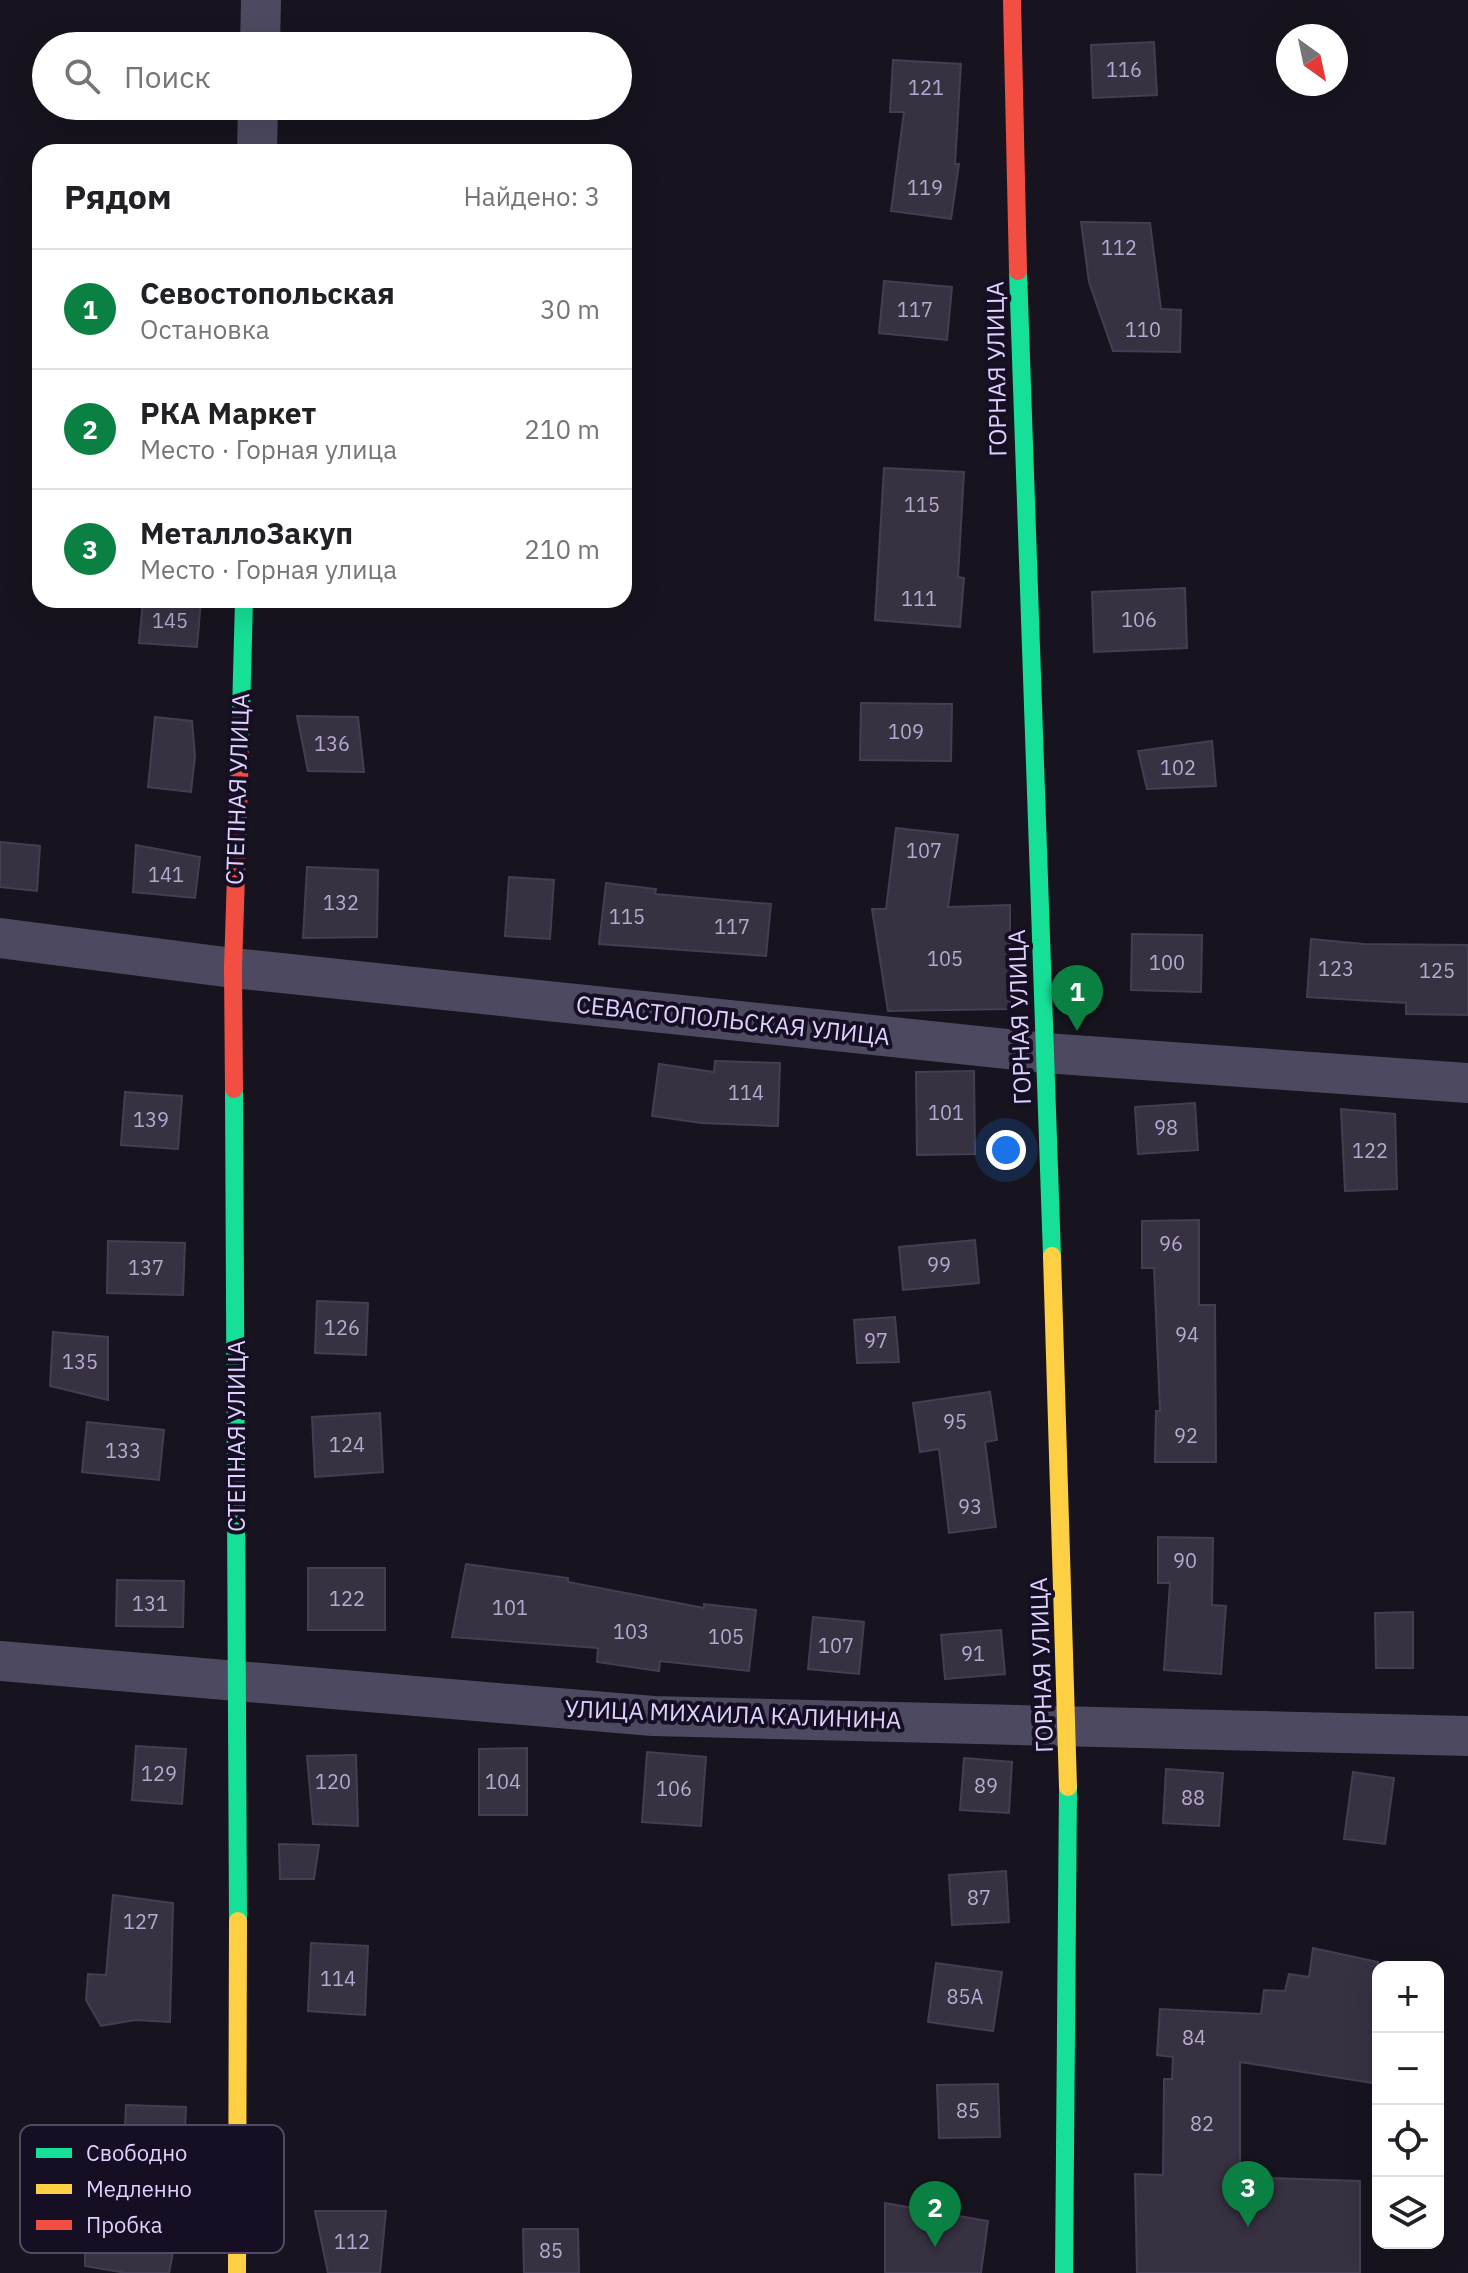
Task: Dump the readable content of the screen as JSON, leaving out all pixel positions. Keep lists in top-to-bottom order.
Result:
{
  "streets": {
    "street": [
      "ГОРНАЯ УЛИЦА",
      "СТЕПНАЯ УЛИЦА",
      "СЕВАСТОПОЛЬСКАЯ УЛИЦА",
      "УЛИЦА МИХАИЛА КАЛИНИНА"
    ]
  },
  "crossings": [
    ["ГОРНАЯ УЛИЦА", "СЕВАСТОПОЛЬСКАЯ УЛИЦА"],
    ["ГОРНАЯ УЛИЦА", "УЛИЦА МИХАИЛА КАЛИНИНА"],
    ["СТЕПНАЯ УЛИЦА", "СЕВАСТОПОЛЬСКАЯ УЛИЦА"],
    ["СТЕПНАЯ УЛИЦА", "УЛИЦА МИХАИЛА КАЛИНИНА"]
  ],
  "house_numbers": [
    "116",
    "121",
    "119",
    "112",
    "117",
    "110",
    "115",
    "111",
    "106",
    "145",
    "109",
    "136",
    "102",
    "107",
    "141",
    "132",
    "115",
    "117",
    "105",
    "100",
    "123",
    "125",
    "114",
    "101",
    "139",
    "98",
    "122",
    "96",
    "99",
    "137",
    "126",
    "94",
    "97",
    "135",
    "95",
    "92",
    "124",
    "133",
    "93",
    "90",
    "122",
    "131",
    "101",
    "103",
    "105",
    "107",
    "91",
    "129",
    "120",
    "104",
    "89",
    "106",
    "88",
    "87",
    "127",
    "114",
    "85А",
    "84",
    "85",
    "82",
    "112",
    "85"
  ],
  "legend": ["Свободно", "Медленно", "Пробка"],
  "north": "bottom right",
  "page": {
    "search": "Поиск",
    "heading": ["Рядом", "Найдено: 3"],
    "list": [
      {
        "mark": "1",
        "name": "Севостопольская",
        "note": "Остановка",
        "value": "30 m"
      },
      {
        "mark": "2",
        "name": "РКА Маркет",
        "note": "Место · Горная улица",
        "value": "210 m"
      },
      {
        "mark": "3",
        "name": "МеталлоЗакуп",
        "note": "Место · Горная улица",
        "value": "210 m"
      }
    ],
    "pins": ["1", "3", "2"],
    "map_buttons": ["+", "−"]
  }
}
